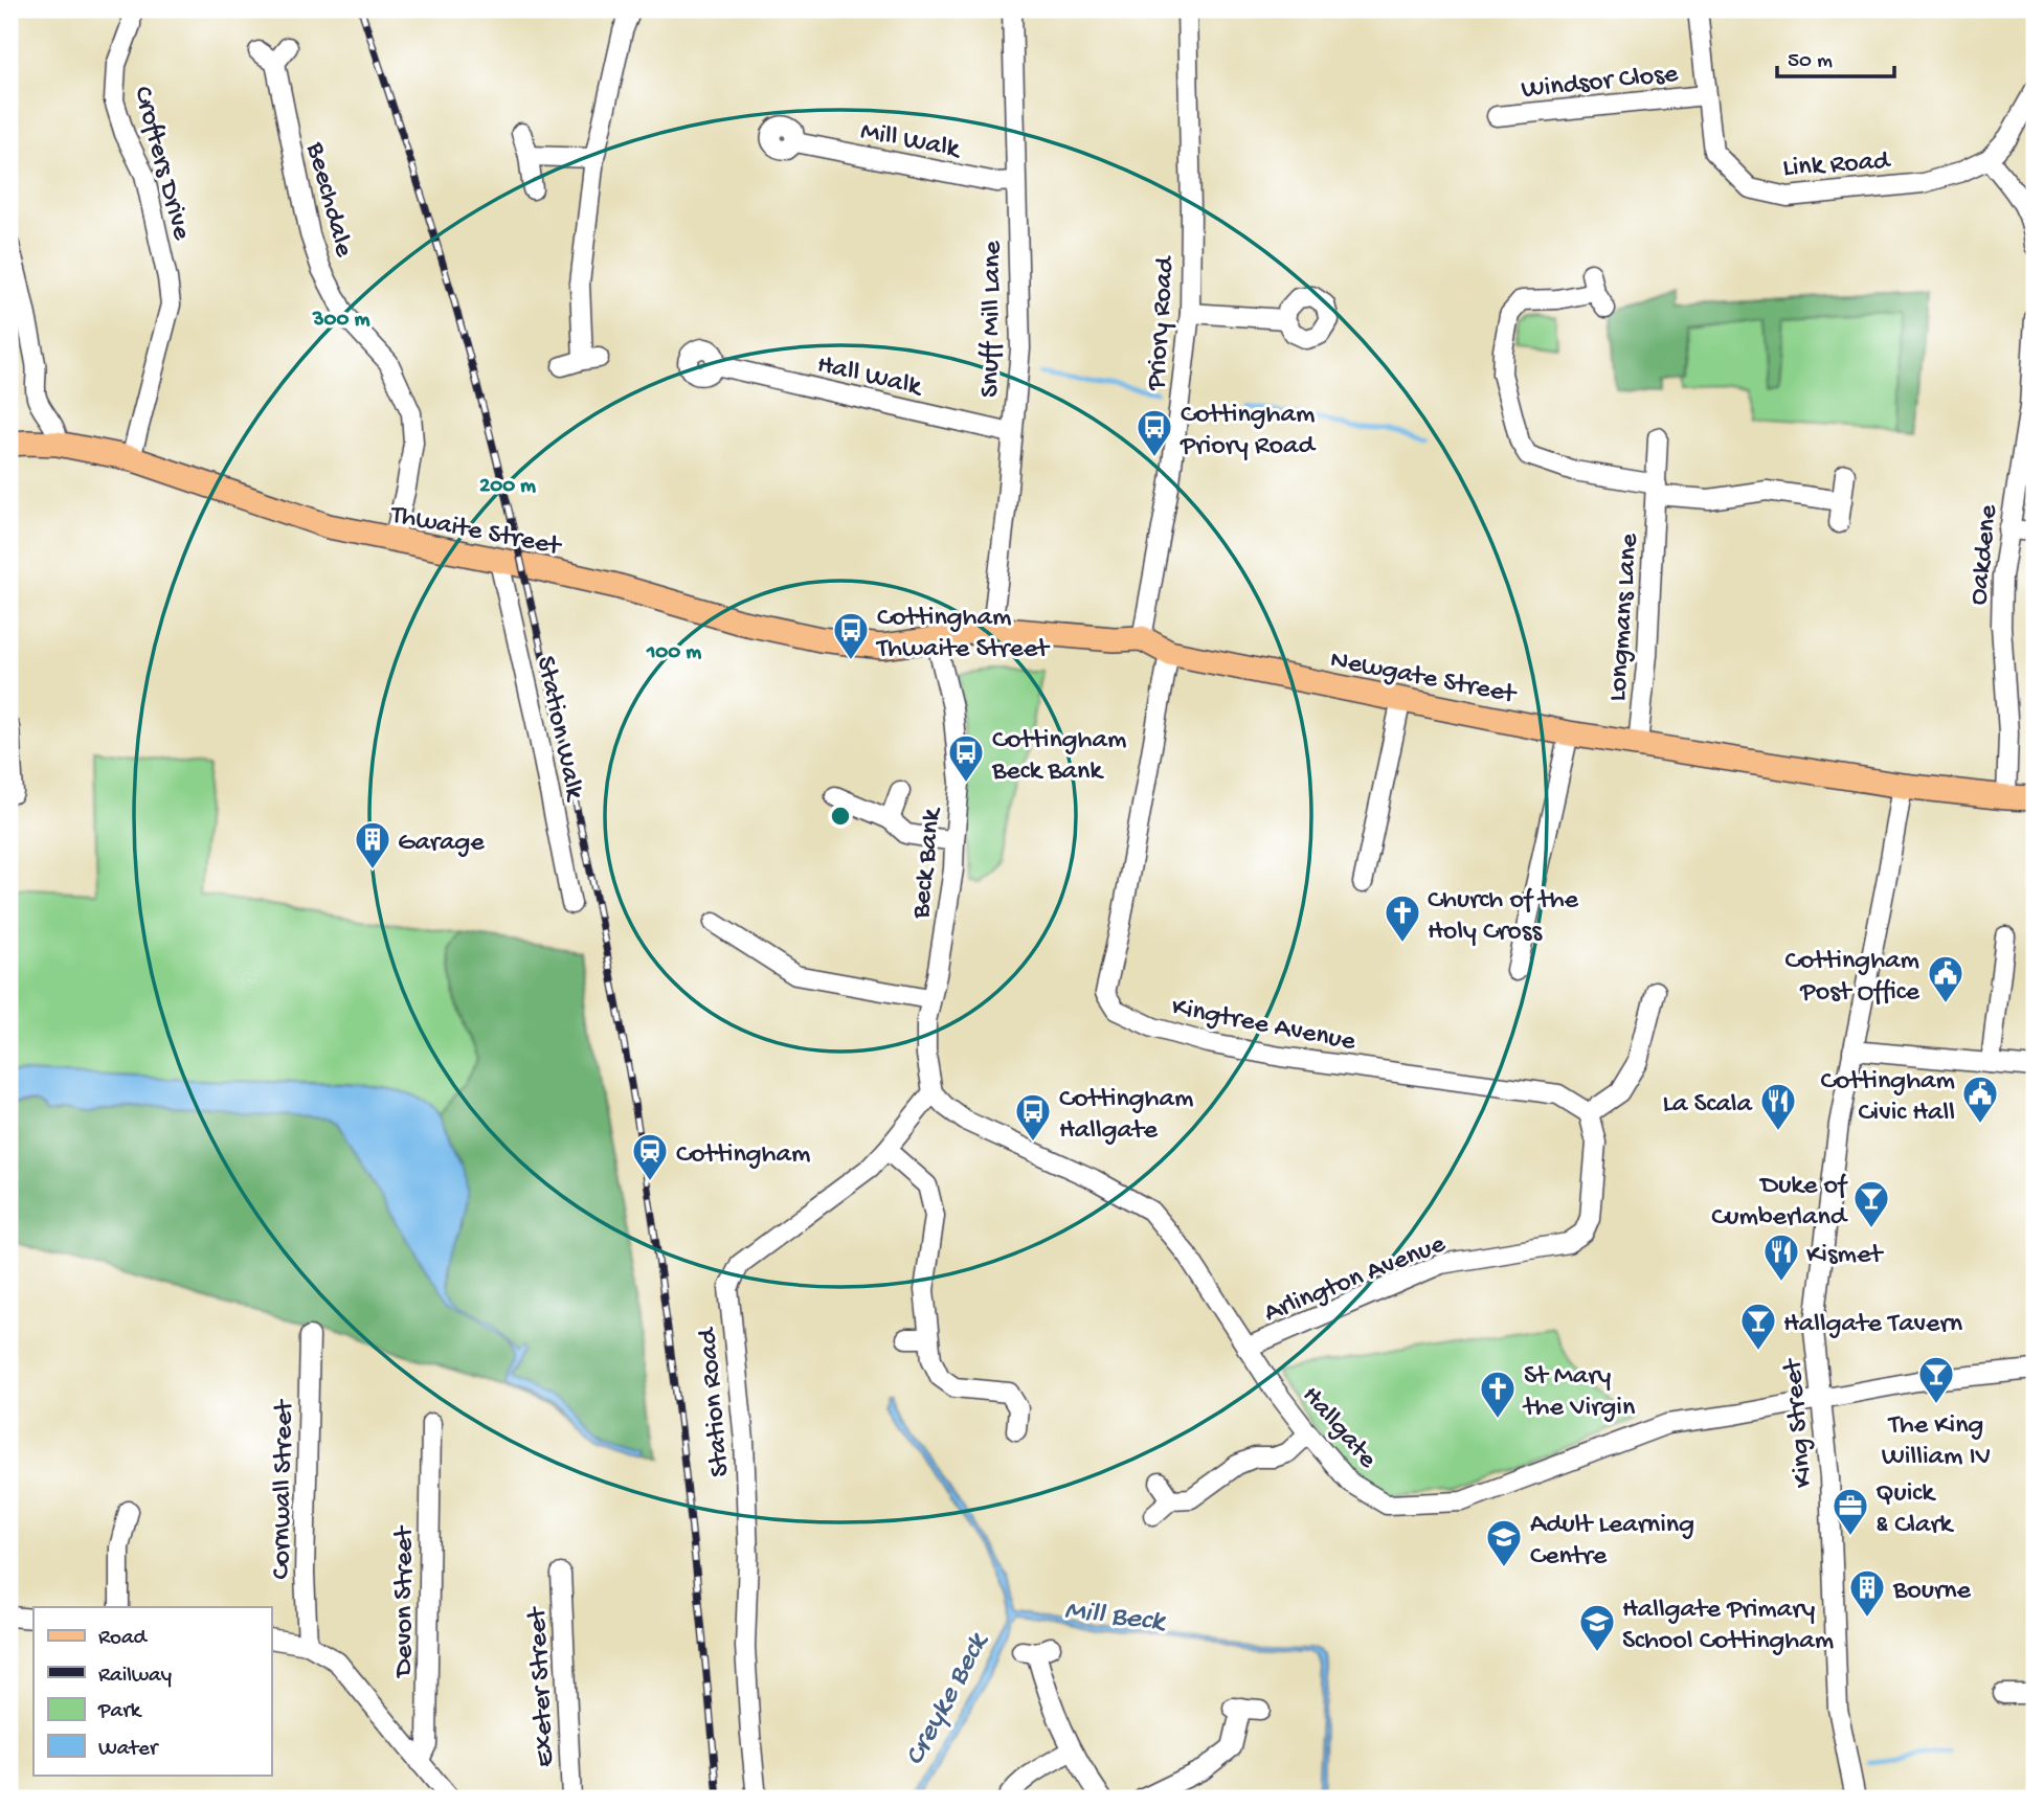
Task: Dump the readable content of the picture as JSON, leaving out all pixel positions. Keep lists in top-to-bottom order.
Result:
{
  "streets": {
    "main road": ["Thwaite Street", "Newgate Street"],
    "street": [
      "Windsor Close",
      "Mill Walk",
      "Link Road",
      "Crofters Drive",
      "Beechdale",
      "Snuff Mill Lane",
      "Priory Road",
      "Hall Walk",
      "Oakdene",
      "Longmans Lane",
      "Station Walk",
      "Beck Bank",
      "Kingtree Avenue",
      "Arlington Avenue",
      "Station Road",
      "King Street",
      "Hallgate",
      "Cornwall Street",
      "Devon Street",
      "Exeter Street"
    ]
  },
  "crossings": [
    ["Windsor Close", "Link Road"],
    ["Mill Walk", "Snuff Mill Lane"],
    ["Crofters Drive", "Thwaite Street"],
    ["Beechdale", "Thwaite Street"],
    ["Snuff Mill Lane", "Hall Walk"],
    ["Snuff Mill Lane", "Newgate Street"],
    ["Priory Road", "Newgate Street"],
    ["Thwaite Street", "Newgate Street"],
    ["Thwaite Street", "Station Walk"],
    ["Thwaite Street", "Beck Bank"],
    ["Oakdene", "Newgate Street"],
    ["Longmans Lane", "Newgate Street"],
    ["Newgate Street", "Beck Bank"],
    ["Newgate Street", "Kingtree Avenue"],
    ["Newgate Street", "King Street"],
    ["Beck Bank", "Station Road"],
    ["Beck Bank", "Hallgate"],
    ["Kingtree Avenue", "Arlington Avenue"],
    ["Arlington Avenue", "Hallgate"],
    ["Station Road", "Hallgate"],
    ["King Street", "Hallgate"]
  ],
  "water": ["Mill Beck", "Creyke Beck"],
  "places": {
    "bus stop": [
      "Cottingham Priory Road",
      "Cottingham Thwaite Street",
      "Cottingham Beck Bank",
      "Cottingham Hallgate"
    ],
    "building": ["Garage", "Bourne"],
    "church": ["Church of the Holy Cross", "St Mary the Virgin"],
    "public building": ["Cottingham Post Office", "Cottingham Civic Hall"],
    "restaurant": ["La Scala", "Kismet"],
    "station": ["Cottingham"],
    "bar": ["Duke of Cumberland", "Hallgate Tavern", "The King William IV"],
    "office": ["Quick & Clark"],
    "school or university": ["Adult Learning Centre", "Hallgate Primary School Cottingham"]
  },
  "legend": [
    "Road",
    "Railway",
    "Park",
    "Water"
  ],
  "scale_bar": "50 m",
  "rings": ["300 m", "200 m", "100 m"]
}
